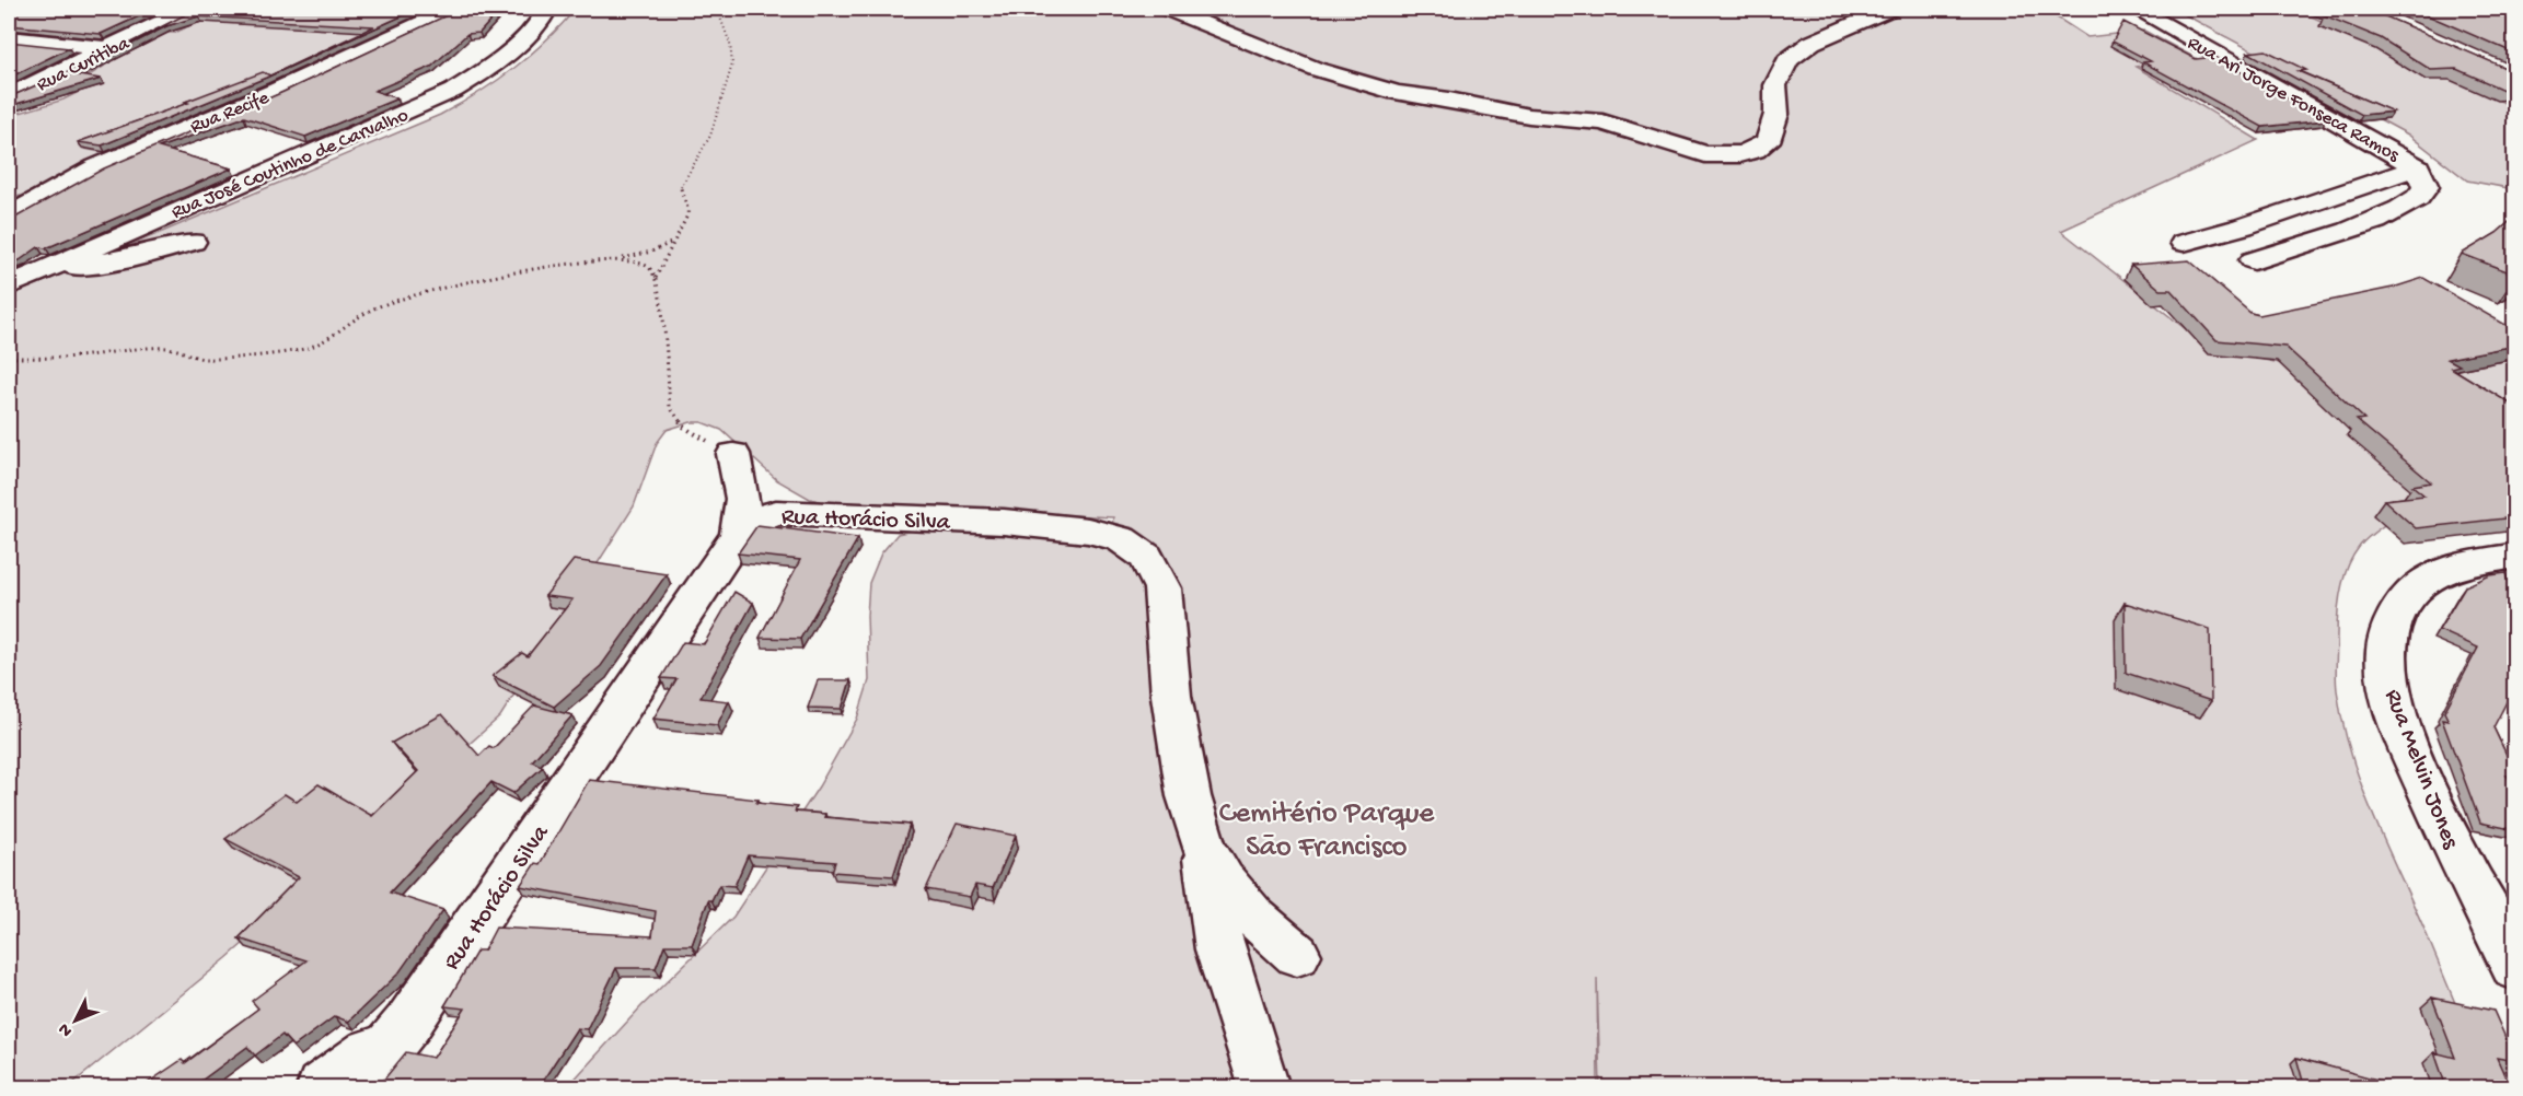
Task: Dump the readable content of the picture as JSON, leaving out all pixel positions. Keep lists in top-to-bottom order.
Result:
{
  "streets": {
    "street": [
      "Rua Curitiba",
      "Rua Ari Jorge Fonseca Ramos",
      "Rua Recife",
      "Rua José Coutinho de Carvalho",
      "Rua Horácio Silva",
      "Rua Melvin Jones"
    ]
  },
  "parks": ["Cemitério Parque São Francisco"],
  "north": "bottom left"
}
